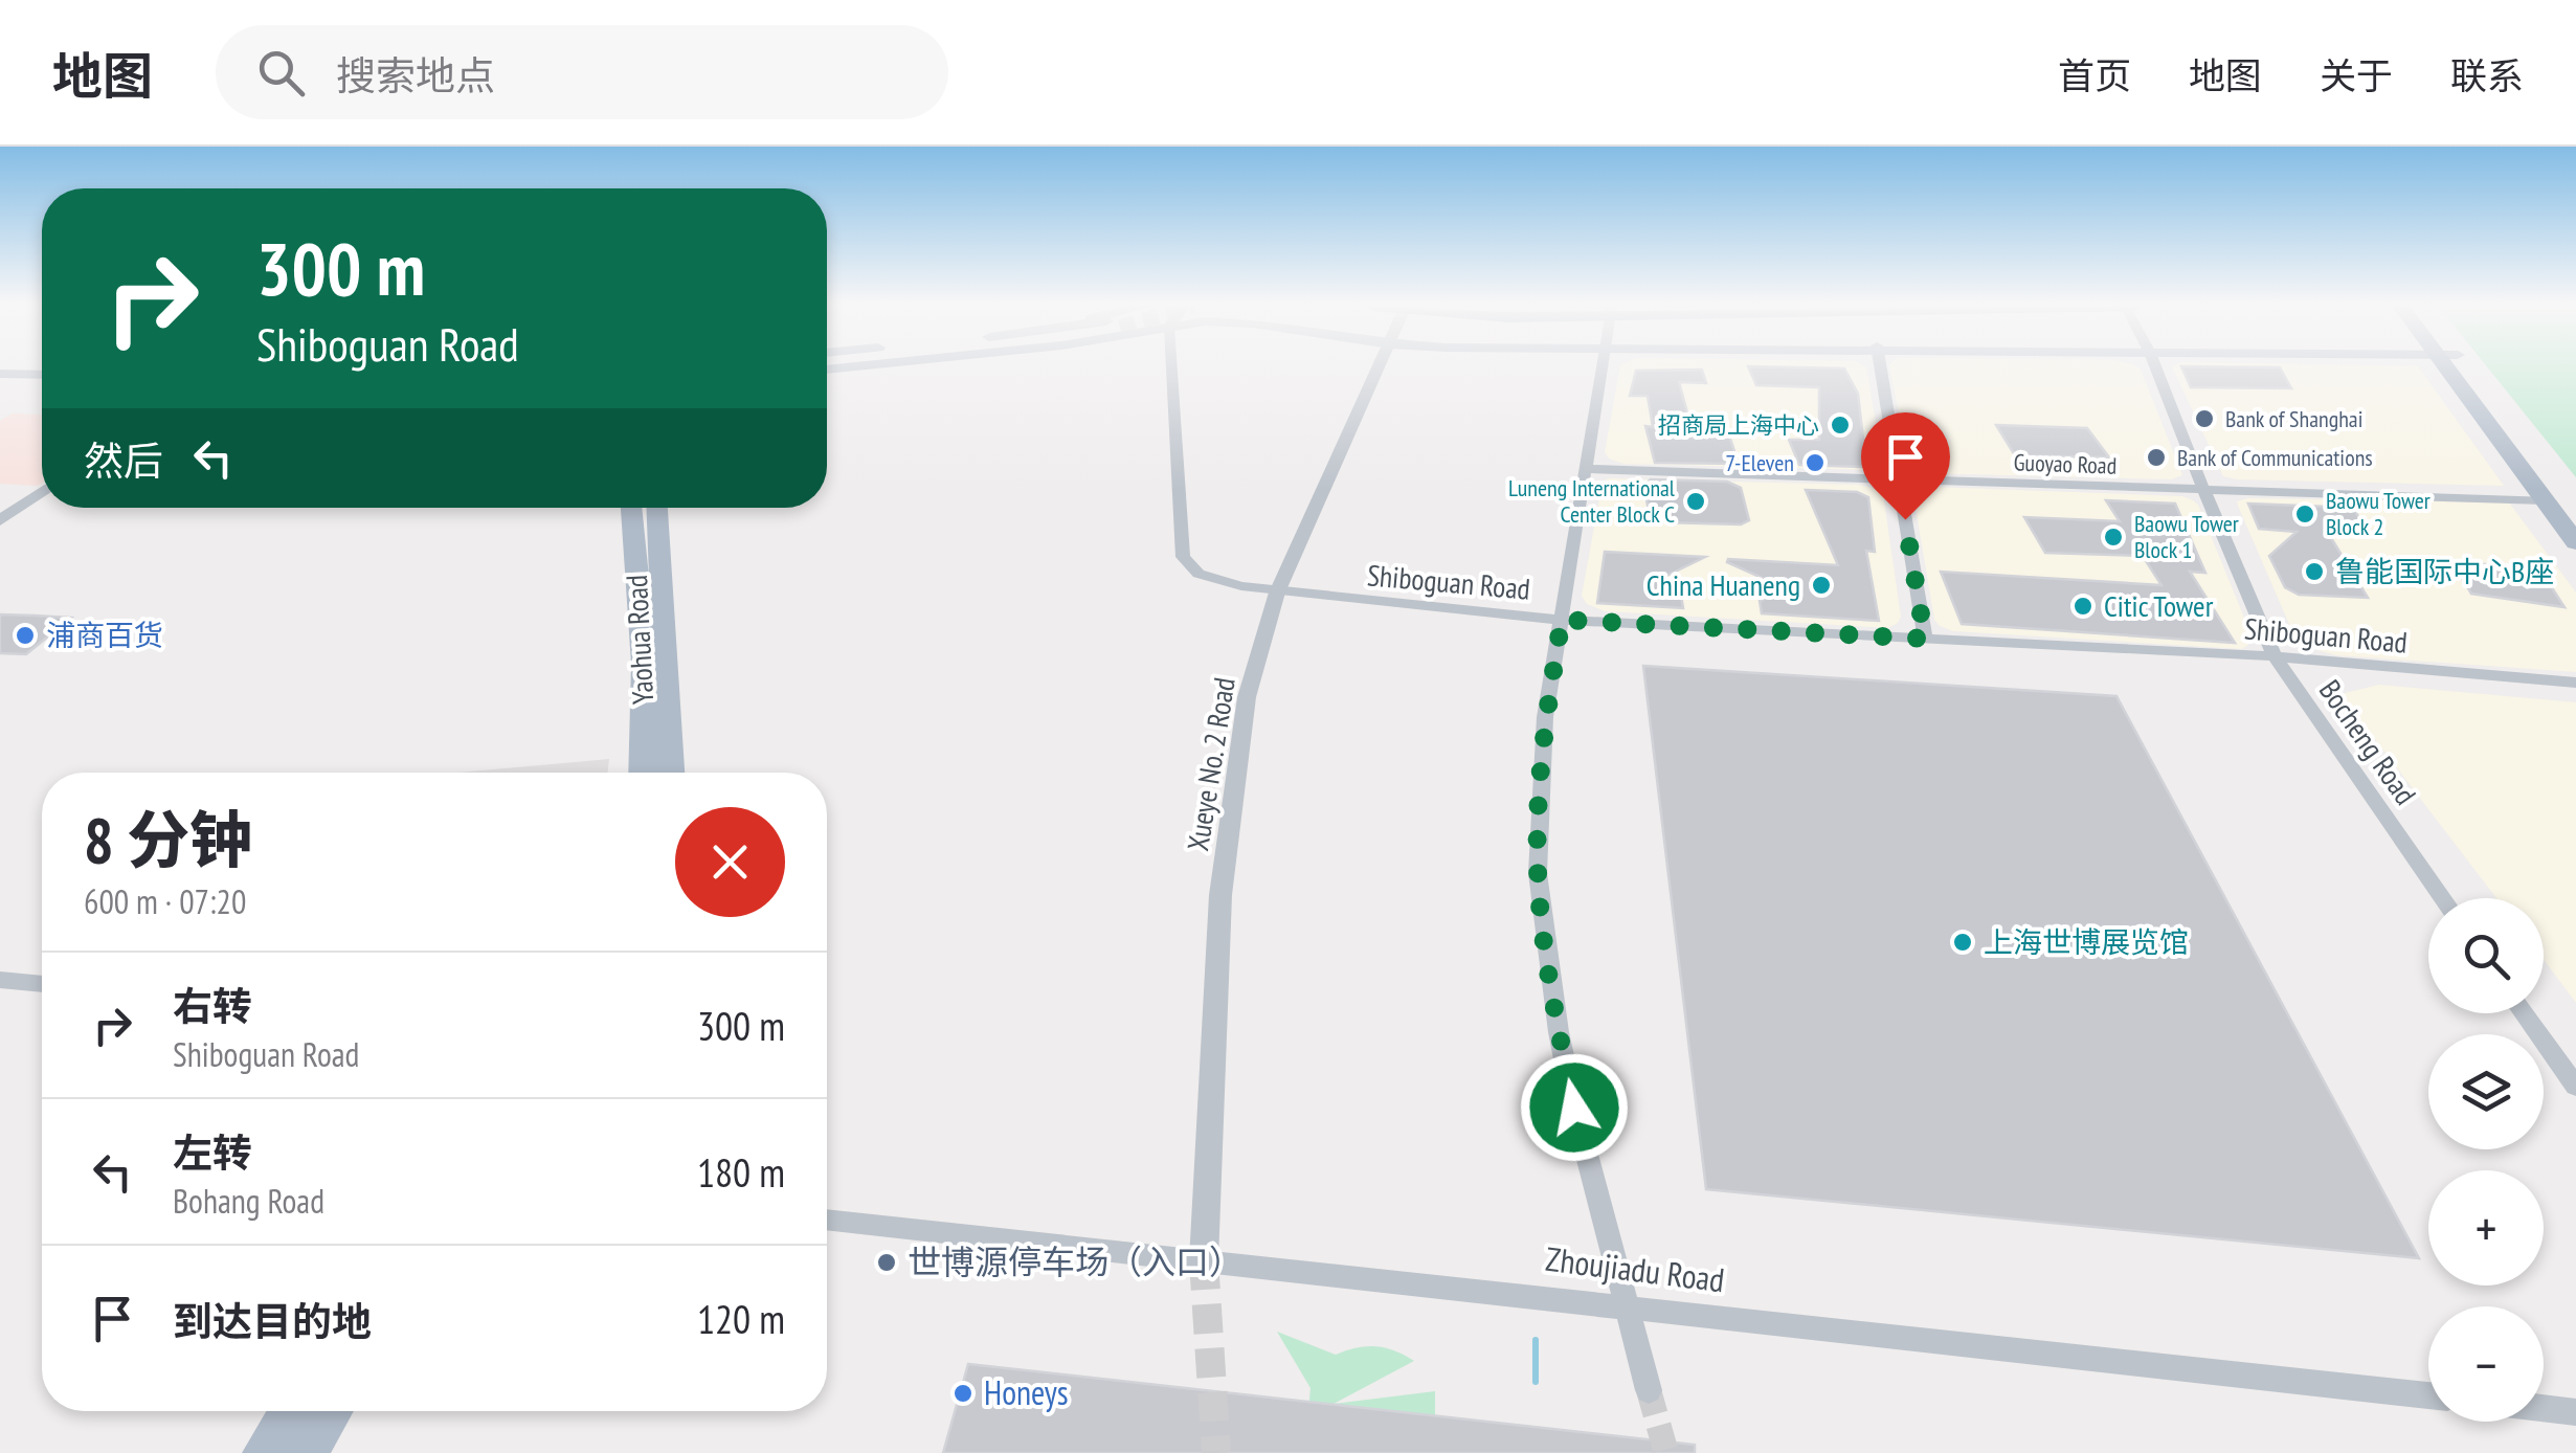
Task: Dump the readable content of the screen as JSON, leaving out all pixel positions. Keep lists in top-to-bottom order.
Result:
{
  "streets": {
    "main road": ["Yaohua Road"],
    "street": [
      "Guoyao Road",
      "Shiboguan Road",
      "Bocheng Road",
      "Xueye No. 2 Road",
      "Zhoujiadu Road"
    ]
  },
  "crossings": [
    ["Guoyao Road", "Bocheng Road"],
    ["Shiboguan Road", "Bocheng Road"],
    ["Shiboguan Road", "Xueye No. 2 Road"],
    ["Xueye No. 2 Road", "Zhoujiadu Road"]
  ],
  "places": [
    "Bank of Shanghai",
    "招商局上海中心",
    "Bank of Communications",
    "7-Eleven",
    "Luneng International Center Block C",
    "Baowu Tower Block 2",
    "Baowu Tower Block 1",
    "鲁能国际中心B座",
    "China Huaneng",
    "Citic Tower",
    "浦商百货",
    "上海世博展览馆",
    "世博源停车场（入口）",
    "Honeys"
  ],
  "page": {
    "header": "地图",
    "search": "搜索地点",
    "nav": [
      "首页",
      "地图",
      "关于",
      "联系"
    ],
    "turn": ["300 m", "Shiboguan Road"],
    "then": "然后",
    "heading": ["8 分钟", "600 m · 07:20"],
    "map_buttons": ["+", "−"],
    "list": [
      {
        "name": "右转",
        "note": "Shiboguan Road",
        "value": "300 m"
      },
      {
        "name": "左转",
        "note": "Bohang Road",
        "value": "180 m"
      },
      {
        "name": "到达目的地",
        "value": "120 m"
      }
    ]
  }
}
